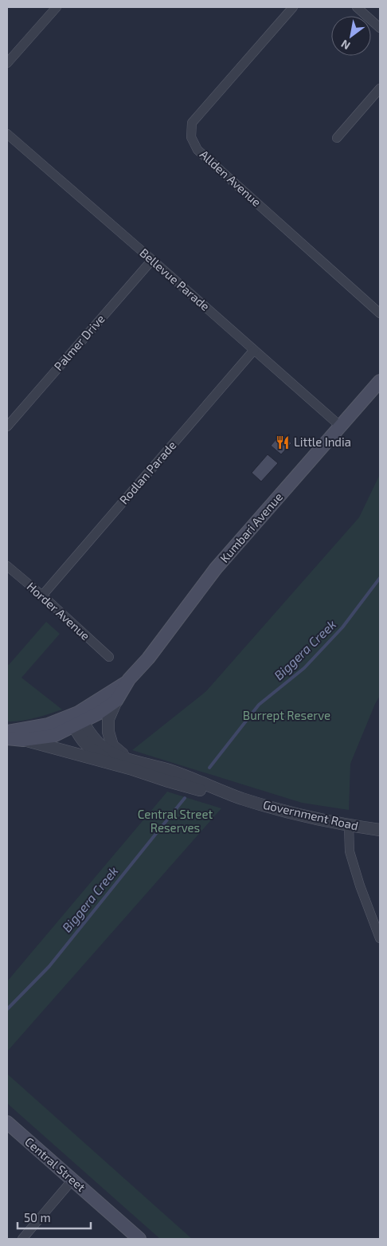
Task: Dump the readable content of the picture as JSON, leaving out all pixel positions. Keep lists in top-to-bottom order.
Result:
{
  "streets": {
    "main road": ["Kumbari Avenue", "Government Road", "Central Street"],
    "street": [
      "Allden Avenue",
      "Bellevue Parade",
      "Palmer Drive",
      "Rodlan Parade",
      "Horder Avenue"
    ]
  },
  "crossings": [
    ["Bellevue Parade", "Palmer Drive"],
    ["Bellevue Parade", "Rodlan Parade"],
    ["Bellevue Parade", "Kumbari Avenue"],
    ["Rodlan Parade", "Horder Avenue"],
    ["Kumbari Avenue", "Government Road"]
  ],
  "water": ["Biggera Creek"],
  "parks": ["Burrept Reserve", "Central Street Reserves"],
  "places": {
    "restaurant": ["Little India"]
  },
  "scale_bar": "50 m",
  "north": "bottom left"
}
